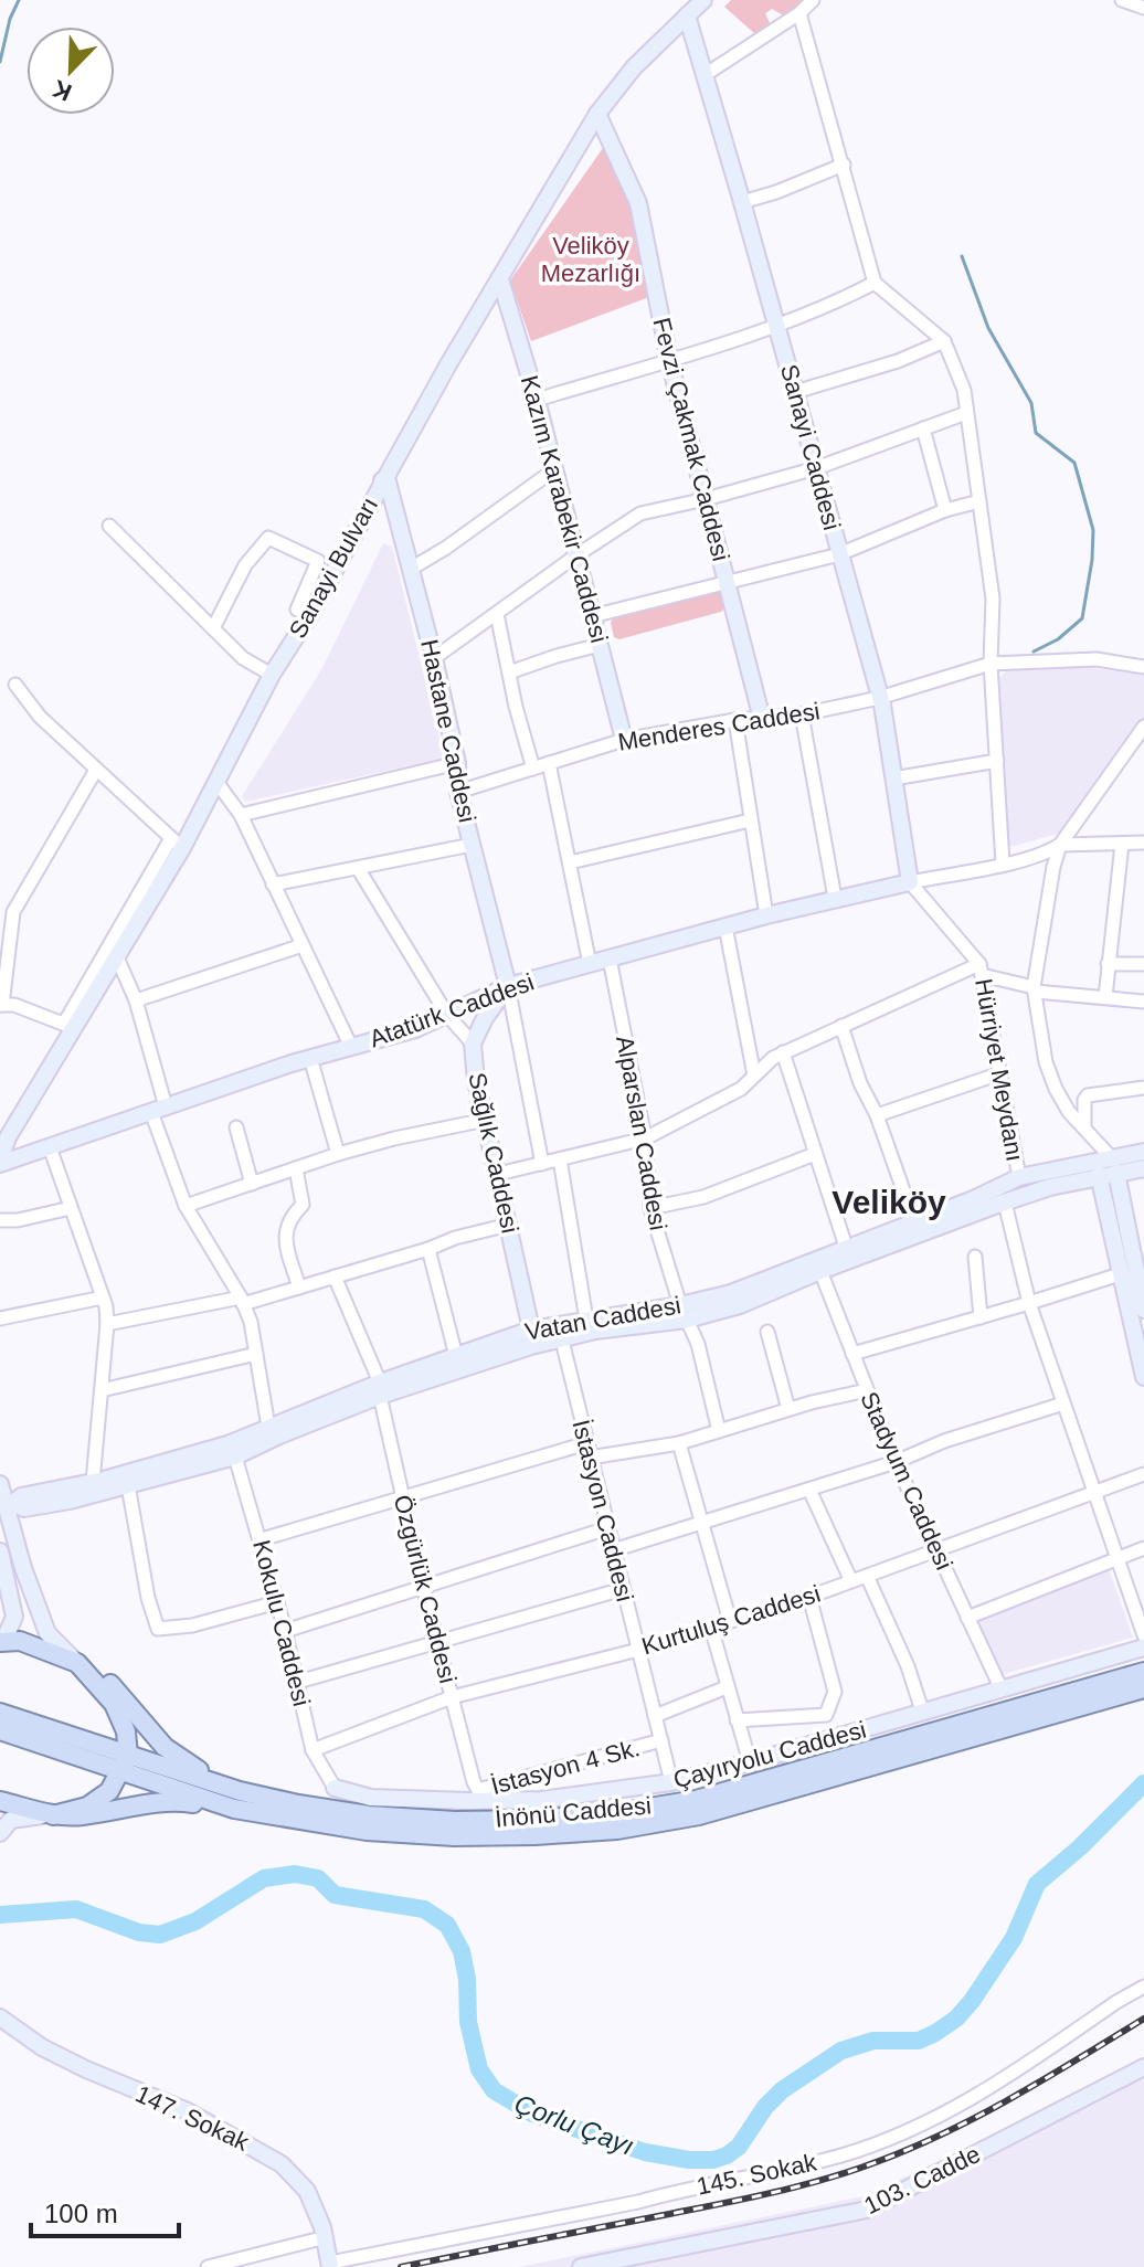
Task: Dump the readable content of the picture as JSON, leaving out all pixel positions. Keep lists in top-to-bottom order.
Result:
{
  "streets": {
    "main road": ["İnönü Caddesi"],
    "street": [
      "Fevzi Çakmak Caddesi",
      "Sanayi Caddesi",
      "Kazım Karabekir Caddesi",
      "Sanayi Bulvarı",
      "Menderes Caddesi",
      "Hastane Caddesi",
      "Atatürk Caddesi",
      "Hürriyet Meydanı",
      "Alparslan Caddesi",
      "Sağlık Caddesi",
      "Vatan Caddesi",
      "Stadyum Caddesi",
      "İstasyon Caddesi",
      "Özgürlük Caddesi",
      "Kurtuluş Caddesi",
      "Kokulu Caddesi",
      "Çayıryolu Caddesi",
      "İstasyon 4 Sk.",
      "147. Sokak",
      "145. Sokak",
      "103. Cadde"
    ]
  },
  "crossings": [
    ["Fevzi Çakmak Caddesi", "Sanayi Bulvarı"],
    ["Fevzi Çakmak Caddesi", "Menderes Caddesi"],
    ["Sanayi Caddesi", "Sanayi Bulvarı"],
    ["Sanayi Caddesi", "Menderes Caddesi"],
    ["Sanayi Caddesi", "Atatürk Caddesi"],
    ["Sanayi Caddesi", "Hürriyet Meydanı"],
    ["Kazım Karabekir Caddesi", "Sanayi Bulvarı"],
    ["Kazım Karabekir Caddesi", "Menderes Caddesi"],
    ["Sanayi Bulvarı", "Hastane Caddesi"],
    ["Sanayi Bulvarı", "Atatürk Caddesi"],
    ["Menderes Caddesi", "Hastane Caddesi"],
    ["Hastane Caddesi", "Atatürk Caddesi"],
    ["Hastane Caddesi", "Sağlık Caddesi"],
    ["Atatürk Caddesi", "Hürriyet Meydanı"],
    ["Atatürk Caddesi", "Alparslan Caddesi"],
    ["Atatürk Caddesi", "Sağlık Caddesi"],
    ["Hürriyet Meydanı", "Vatan Caddesi"],
    ["Alparslan Caddesi", "Vatan Caddesi"],
    ["Sağlık Caddesi", "Vatan Caddesi"],
    ["Sağlık Caddesi", "İstasyon Caddesi"],
    ["Vatan Caddesi", "Stadyum Caddesi"],
    ["Vatan Caddesi", "İstasyon Caddesi"],
    ["Vatan Caddesi", "Özgürlük Caddesi"],
    ["Vatan Caddesi", "Kokulu Caddesi"],
    ["Stadyum Caddesi", "Kurtuluş Caddesi"],
    ["Stadyum Caddesi", "Çayıryolu Caddesi"],
    ["İstasyon Caddesi", "Kurtuluş Caddesi"],
    ["İstasyon Caddesi", "Çayıryolu Caddesi"],
    ["İstasyon Caddesi", "İstasyon 4 Sk."],
    ["Özgürlük Caddesi", "Kurtuluş Caddesi"],
    ["Özgürlük Caddesi", "İstasyon 4 Sk."],
    ["Kurtuluş Caddesi", "Kokulu Caddesi"],
    ["Kokulu Caddesi", "Çayıryolu Caddesi"],
    ["147. Sokak", "145. Sokak"]
  ],
  "districts": ["Veliköy"],
  "water": ["Çorlu Çayı"],
  "parks": ["Veliköy Mezarlığı"],
  "scale_bar": "100 m",
  "north": "bottom left"
}
